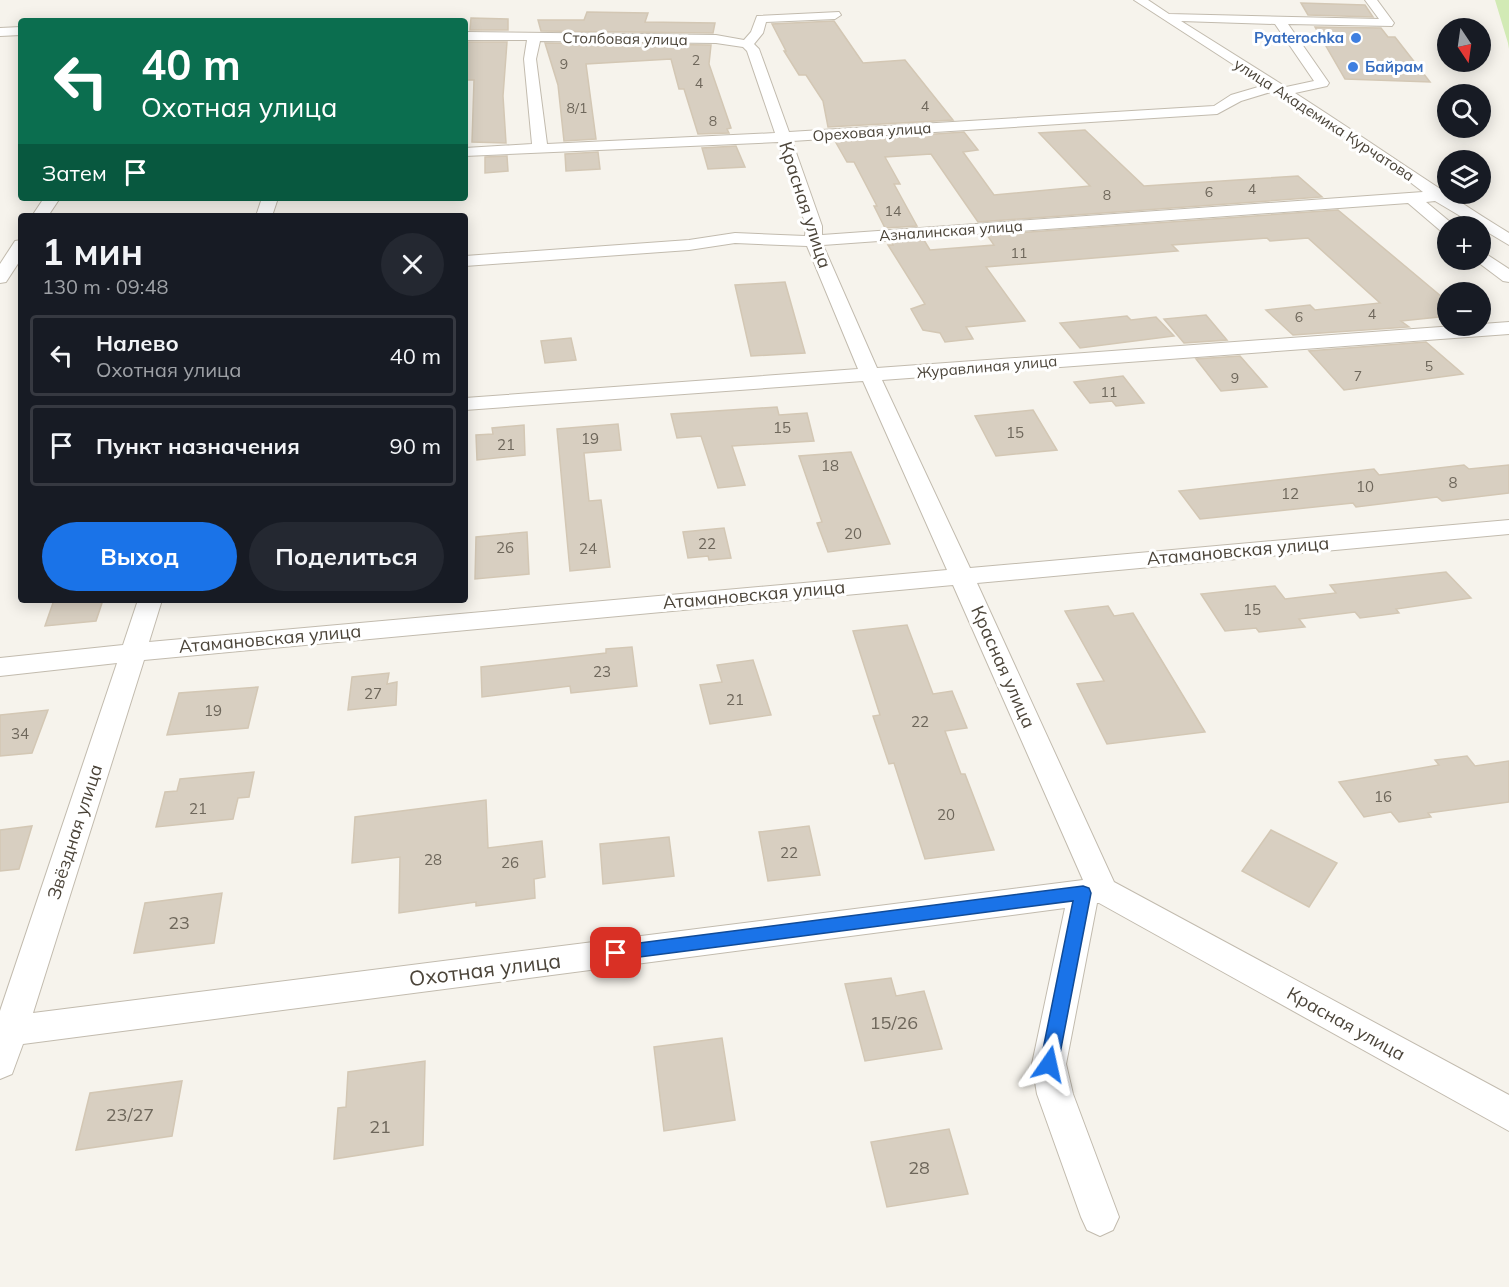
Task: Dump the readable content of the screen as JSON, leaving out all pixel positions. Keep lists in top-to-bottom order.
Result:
{
  "streets": {
    "street": [
      "Столбовая улица",
      "улица Академика Курчатова",
      "Ореховая улица",
      "Красная улица",
      "Азналинская улица",
      "Журавлиная улица",
      "Атамановская улица",
      "Звёздная улица",
      "Охотная улица"
    ]
  },
  "crossings": [
    ["Столбовая улица", "Красная улица"],
    ["улица Академика Курчатова", "Ореховая улица"],
    ["Ореховая улица", "Красная улица"],
    ["Красная улица", "Азналинская улица"],
    ["Красная улица", "Журавлиная улица"],
    ["Красная улица", "Атамановская улица"],
    ["Красная улица", "Охотная улица"],
    ["Атамановская улица", "Звёздная улица"],
    ["Звёздная улица", "Охотная улица"]
  ],
  "places": ["Pyaterochka", "Байрам"],
  "house_numbers": [
    "2",
    "9",
    "4",
    "4",
    "8/1",
    "8",
    "4",
    "6",
    "8",
    "14",
    "11",
    "4",
    "6",
    "5",
    "7",
    "9",
    "11",
    "15",
    "15",
    "19",
    "21",
    "18",
    "8",
    "10",
    "12",
    "20",
    "22",
    "26",
    "24",
    "15",
    "23",
    "27",
    "21",
    "19",
    "22",
    "34",
    "16",
    "21",
    "20",
    "22",
    "28",
    "26",
    "23",
    "15/26",
    "23/27",
    "21",
    "28"
  ],
  "north": "bottom",
  "page": {
    "map_buttons": ["+", "−"],
    "turn": ["40 m", "Охотная улица"],
    "then": "Затем",
    "heading": ["1 мин", "130 m · 09:48"],
    "list": [
      {
        "name": "Налево",
        "note": "Охотная улица",
        "value": "40 m"
      },
      {
        "name": "Пункт назначения",
        "value": "90 m"
      }
    ],
    "buttons": ["Выход", "Поделиться"]
  }
}
